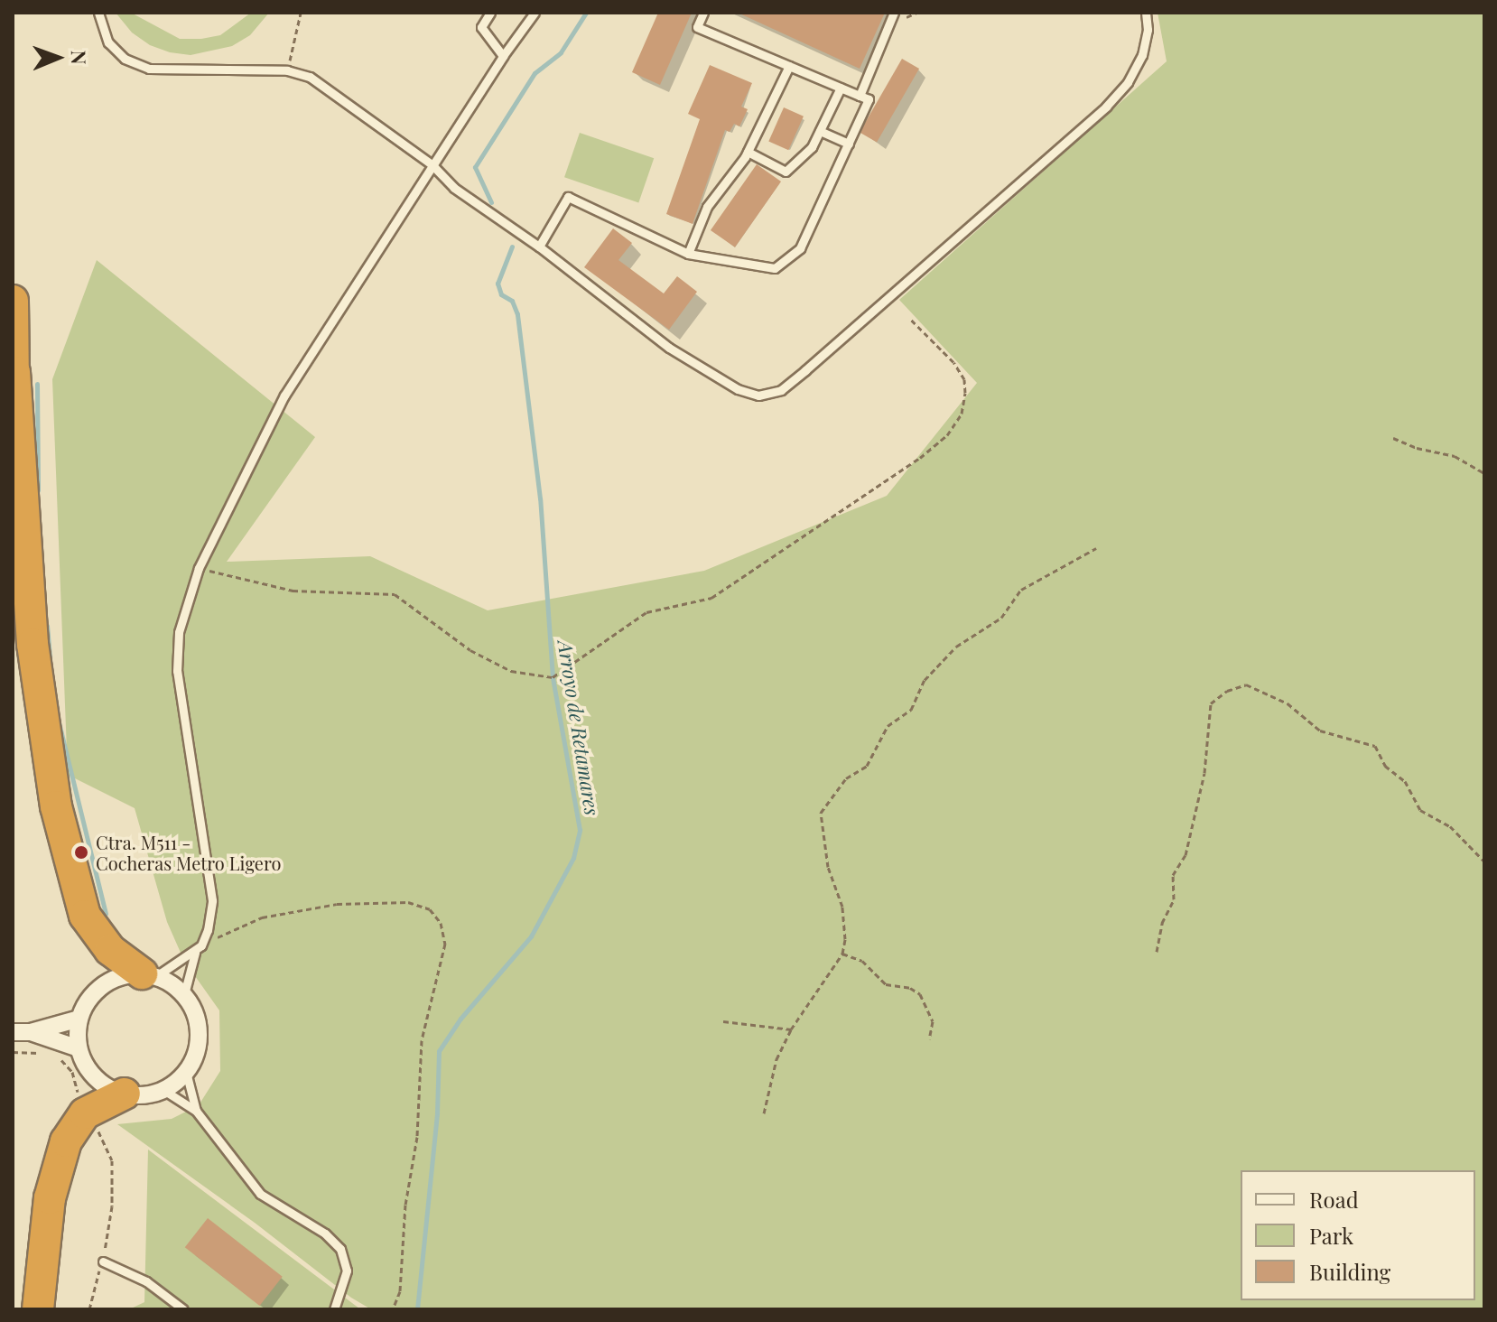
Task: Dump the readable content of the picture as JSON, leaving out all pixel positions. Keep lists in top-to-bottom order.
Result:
{
  "water": ["Arroyo de Retamares"],
  "places": ["Ctra. M511 - Cocheras Metro Ligero"],
  "legend": ["Road", "Park", "Building"],
  "north": "right"
}
